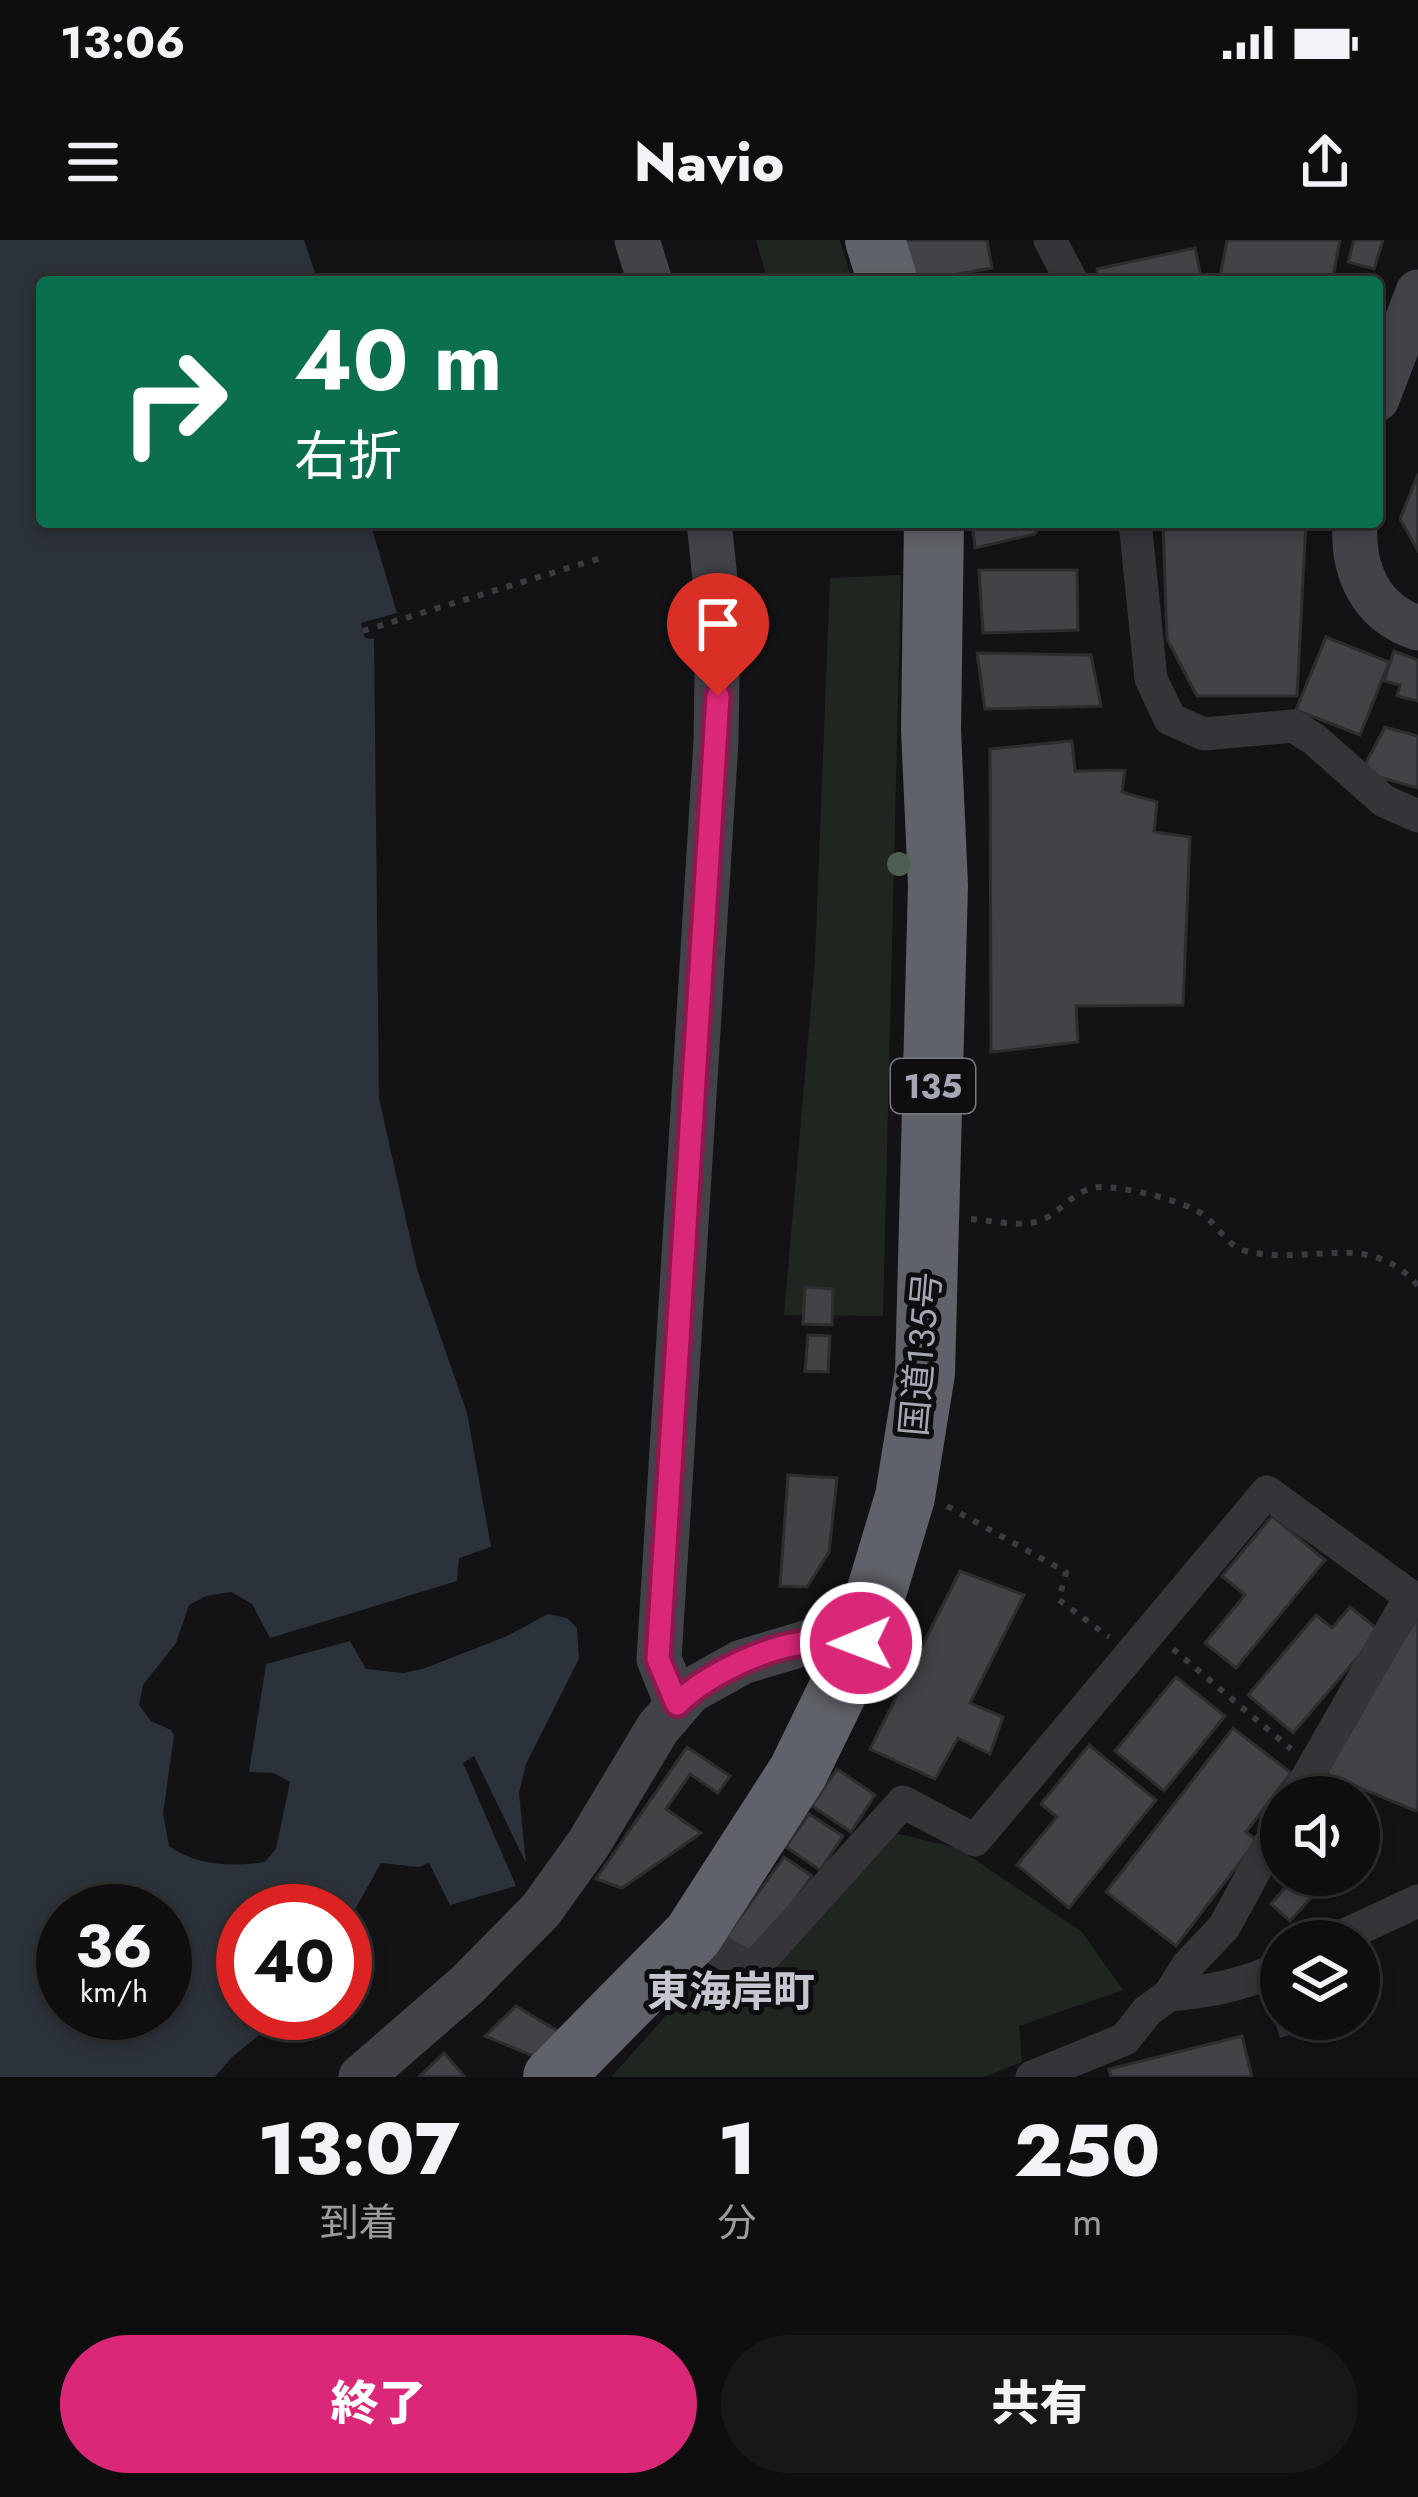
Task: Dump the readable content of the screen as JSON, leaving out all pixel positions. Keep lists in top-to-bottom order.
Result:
{
  "streets": {
    "highway": ["135", "国道135号"]
  },
  "districts": ["東海岸町"],
  "page": {
    "status": "13:06",
    "header": "Navio",
    "turn": ["40 m", "右折"],
    "speed": "36 km/h",
    "limit": "40",
    "eta": [
      "13:07",
      "到着",
      "1",
      "分",
      "250",
      "m"
    ],
    "buttons": ["終了", "共有"]
  }
}
